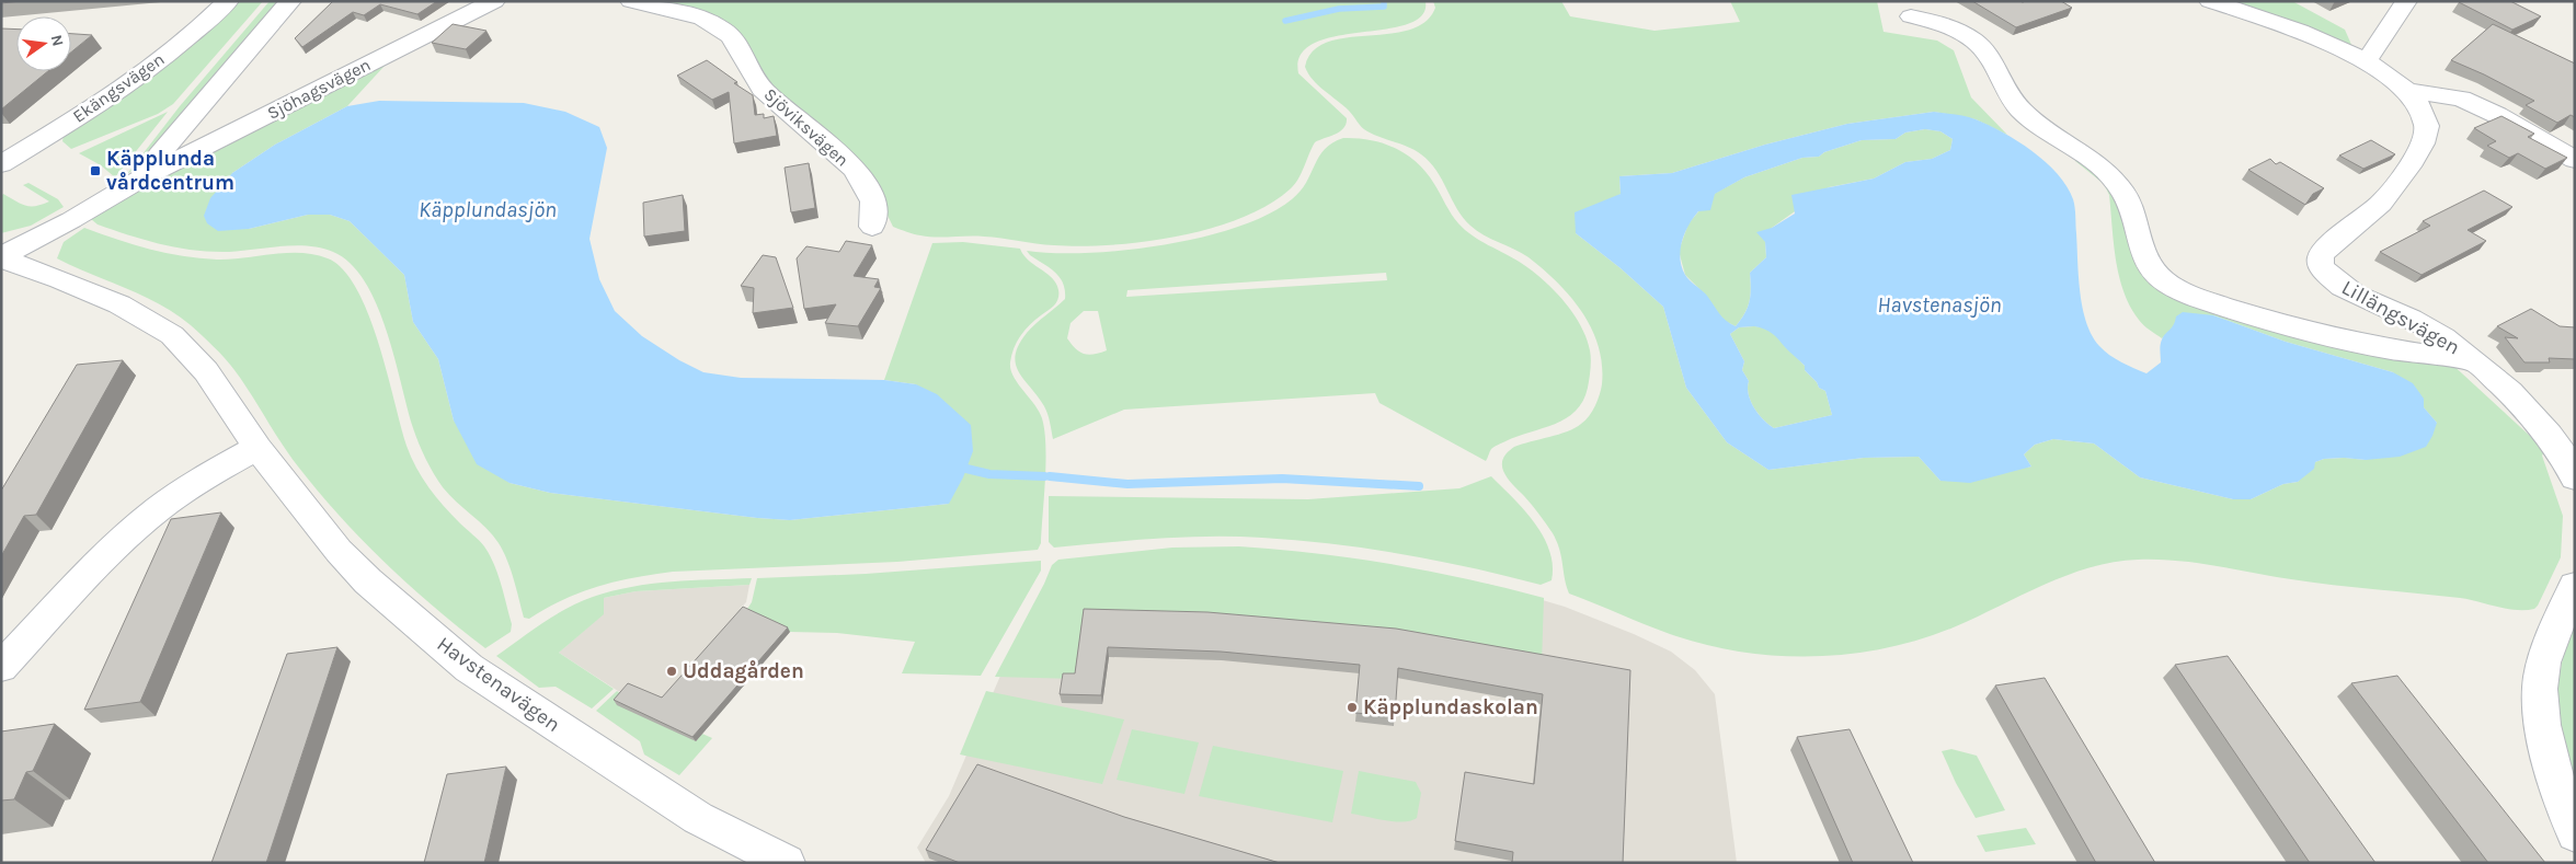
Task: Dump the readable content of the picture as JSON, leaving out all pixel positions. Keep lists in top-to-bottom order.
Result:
{
  "streets": {
    "street": [
      "Ekängsvägen",
      "Sjöhagsvägen",
      "Sjöviksvägen",
      "Lillängsvägen",
      "Havstenavägen"
    ]
  },
  "crossings": [
    ["Sjöhagsvägen", "Havstenavägen"]
  ],
  "water": ["Käpplundasjön", "Havstenasjön"],
  "places": {
    "transit": ["Käpplunda vårdcentrum"],
    "other": ["Uddagården", "Käpplundaskolan"]
  },
  "north": "right"
}
